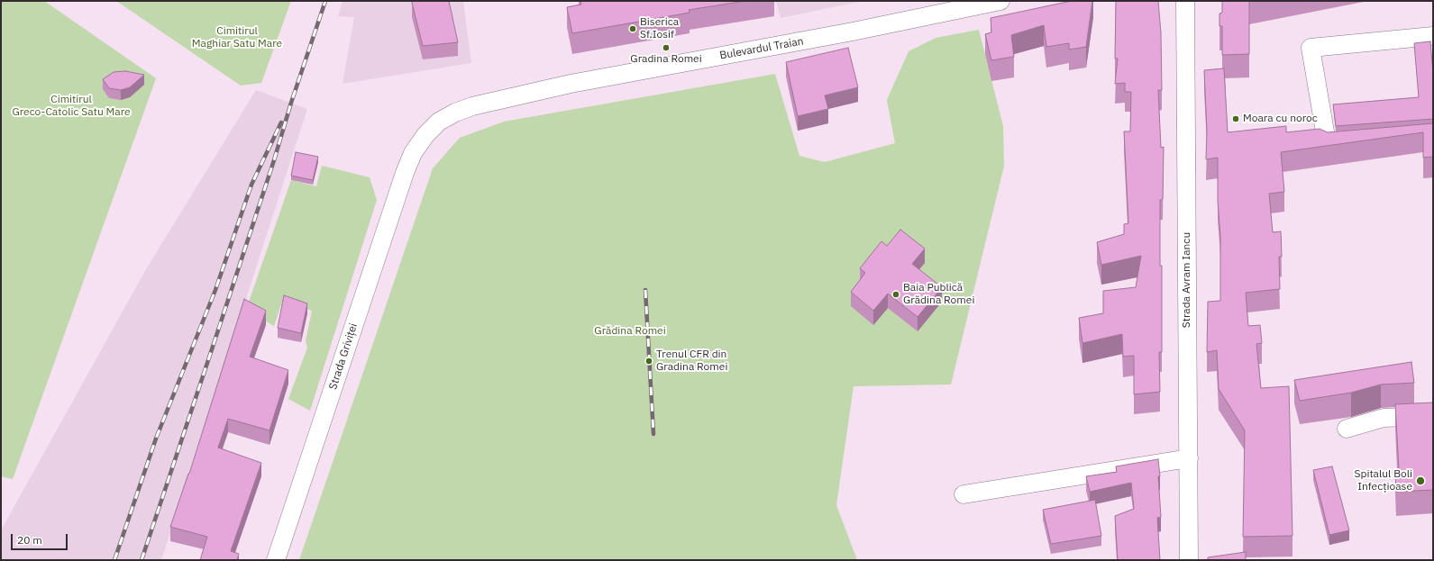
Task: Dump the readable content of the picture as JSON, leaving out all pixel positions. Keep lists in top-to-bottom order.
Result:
{
  "streets": {
    "street": ["Bulevardul Traian", "Strada Avram Iancu", "Strada Griviței"]
  },
  "crossings": [
    ["Bulevardul Traian", "Strada Griviței"]
  ],
  "parks": ["Cimitirul Maghiar Satu Mare", "Cimitirul Greco-Catolic Satu Mare", "Grădina Romei"],
  "places": [
    "Biserica Sf.Iosif",
    "Gradina Romei",
    "Moara cu noroc",
    "Baia Publică Grădina Romei",
    "Trenul CFR din Gradina Romei",
    "Spitalul Boli Infecțioase"
  ],
  "scale_bar": "20 m"
}
